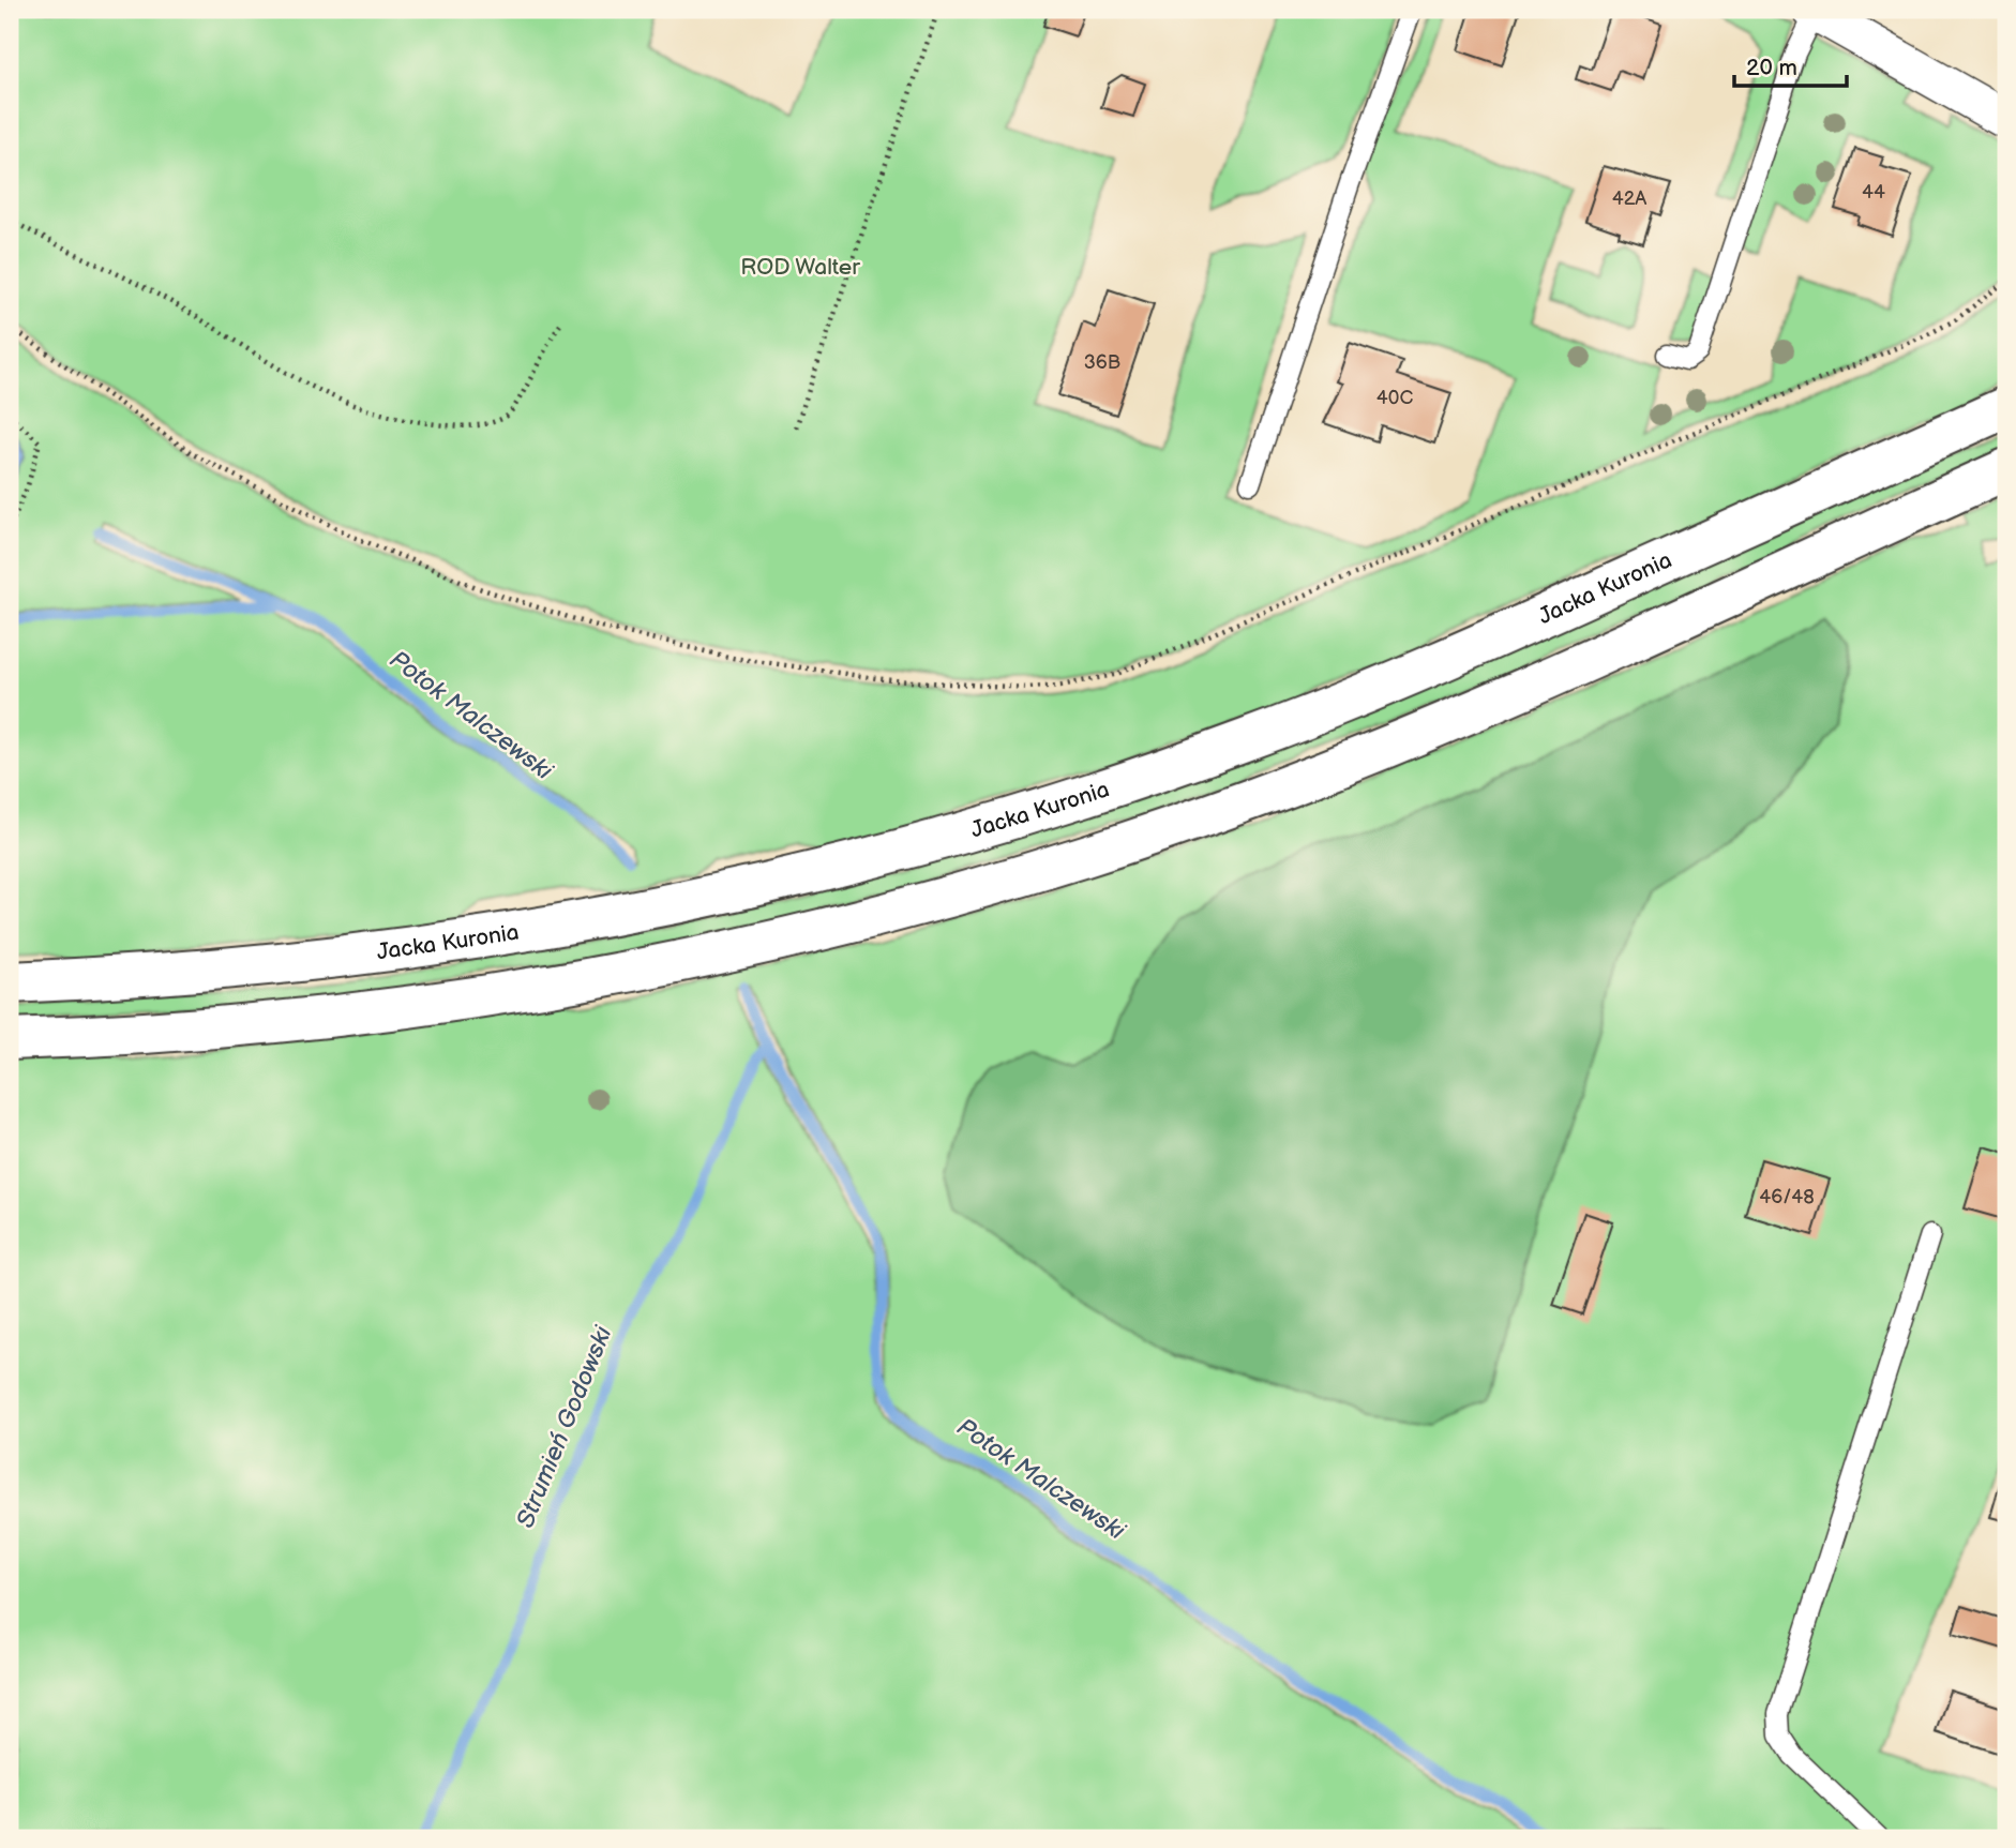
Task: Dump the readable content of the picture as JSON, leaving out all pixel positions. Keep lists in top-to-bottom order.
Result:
{
  "streets": {
    "main road": ["Jacka Kuronia"]
  },
  "water": ["Potok Malczewski", "Strumień Godowski"],
  "parks": ["ROD Walter"],
  "house_numbers": [
    "44",
    "42A",
    "36B",
    "40C",
    "46/48"
  ],
  "scale_bar": "20 m"
}
